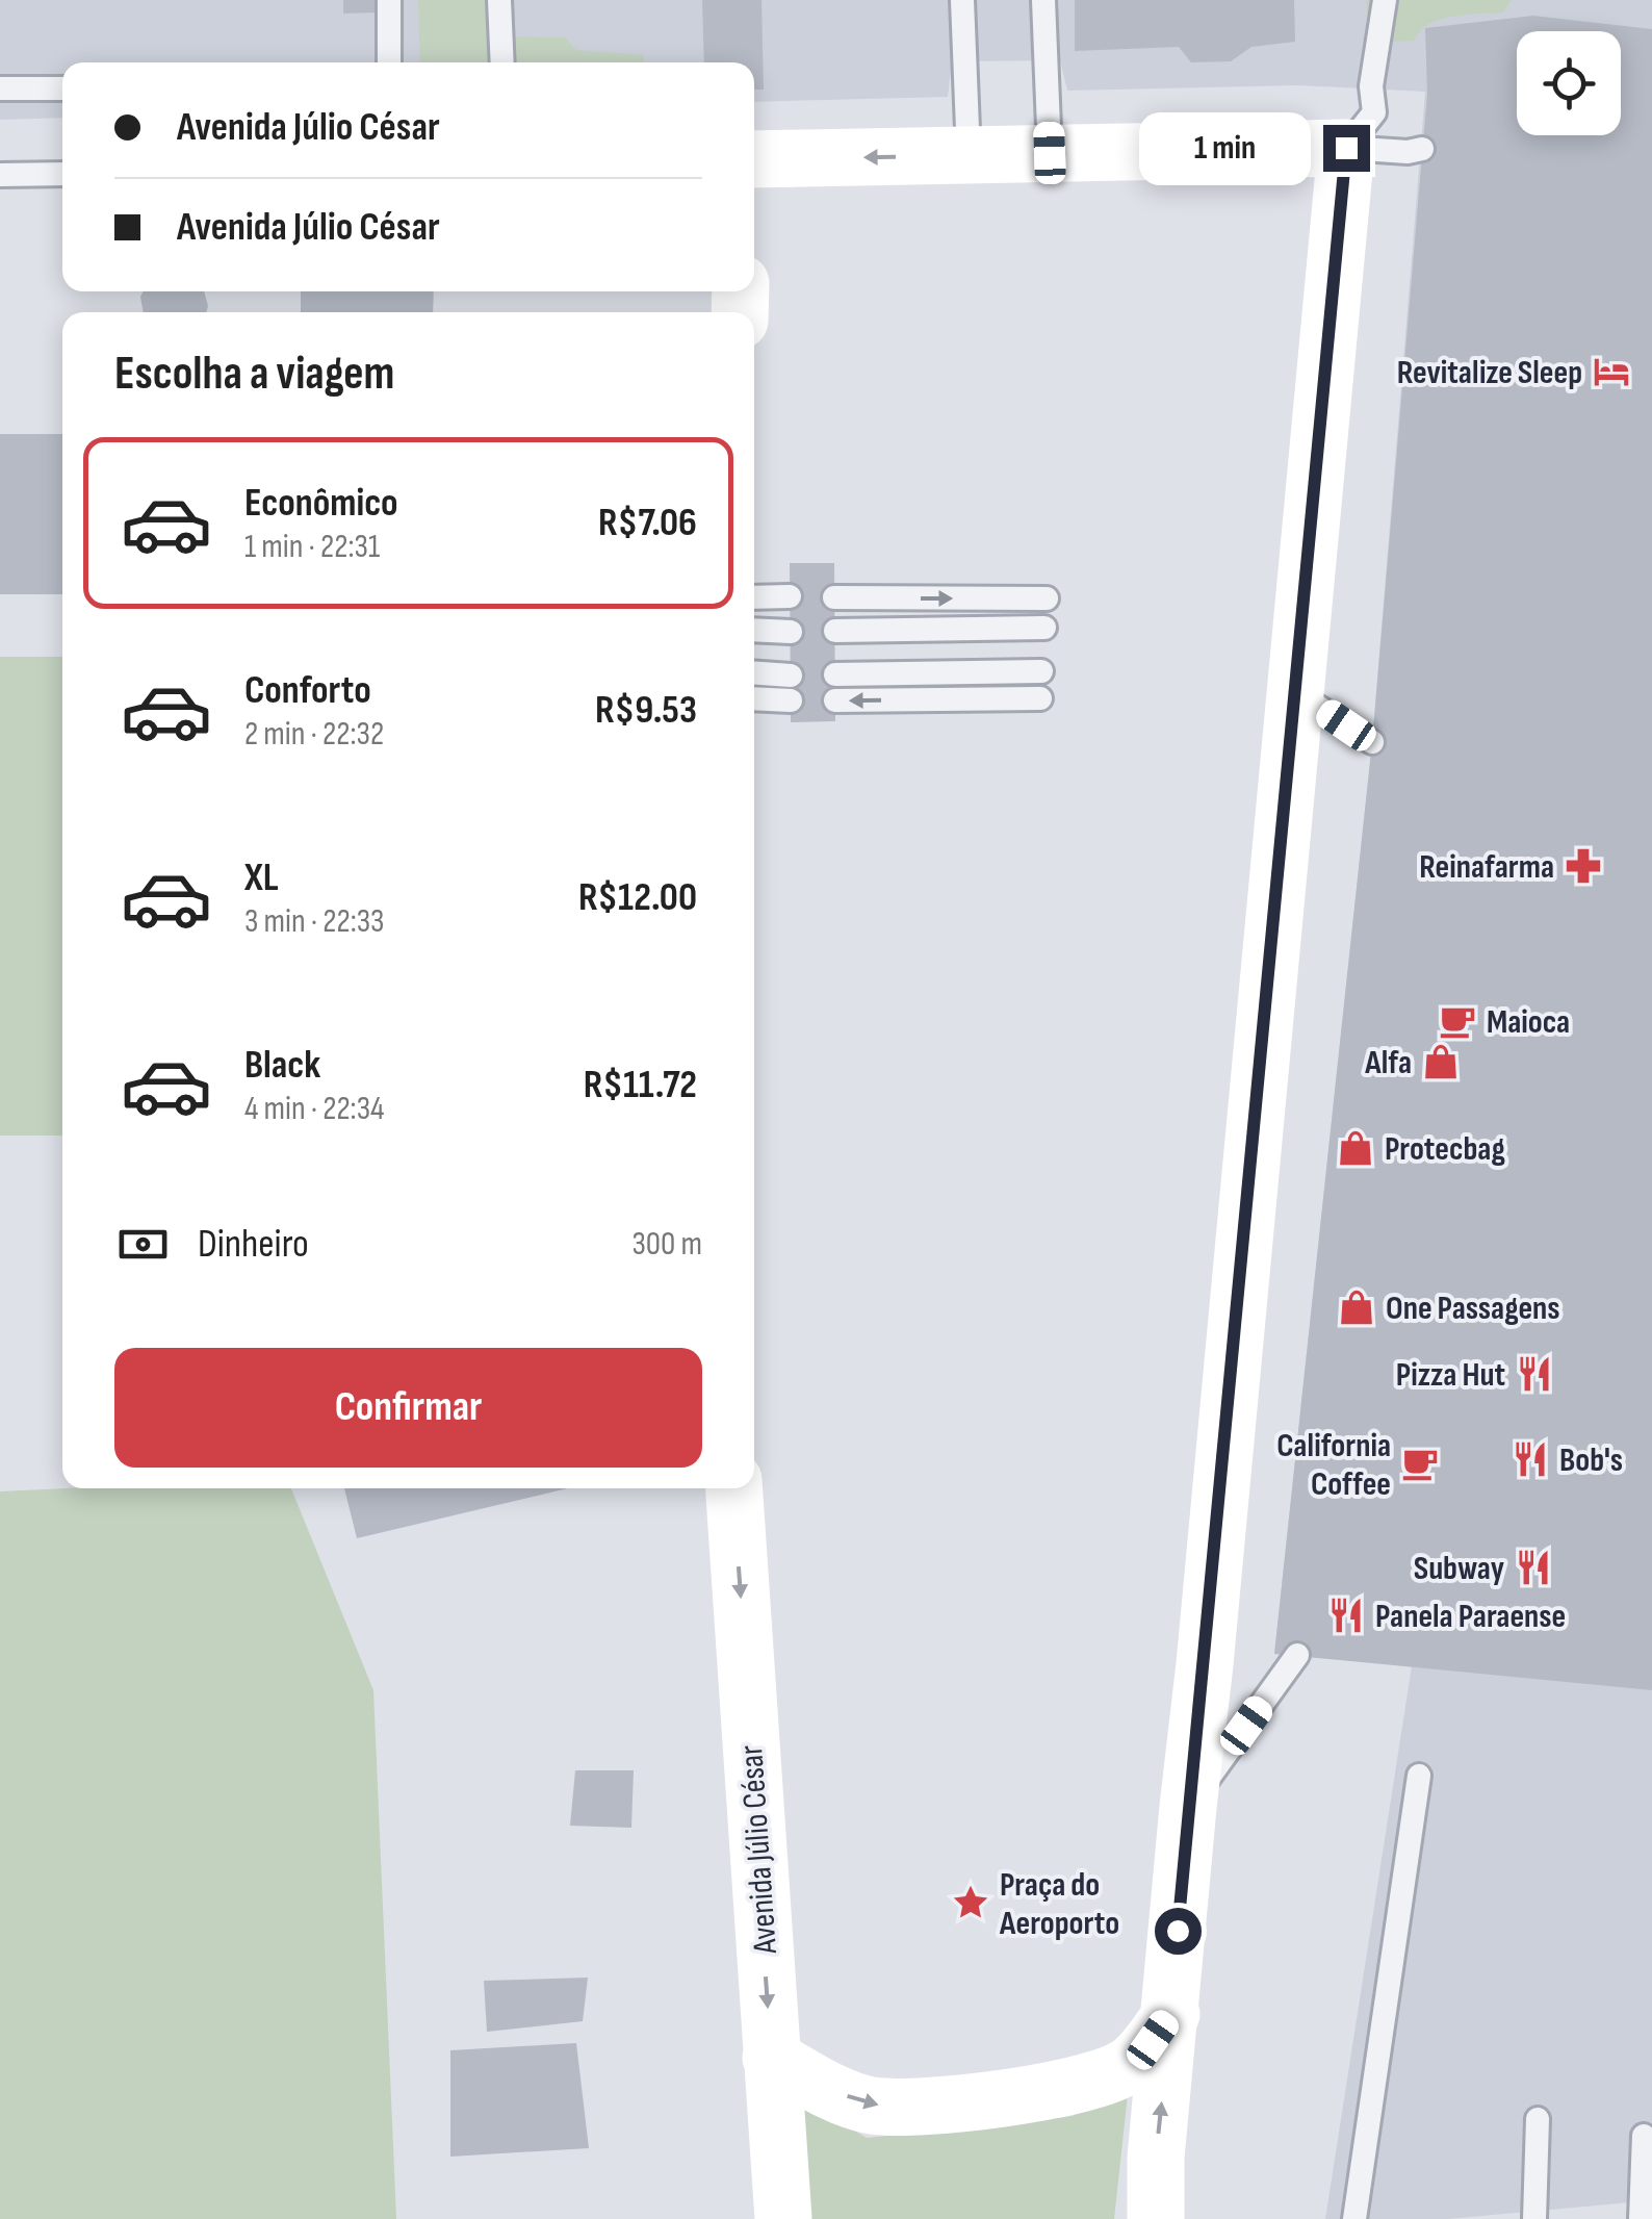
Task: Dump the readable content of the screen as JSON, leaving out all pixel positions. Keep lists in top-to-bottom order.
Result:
{
  "streets": {
    "street": ["Avenida Júlio César"]
  },
  "places": {
    "hotel": ["Revitalize Sleep"],
    "pharmacy": ["Reinafarma"],
    "cafe": ["Maioca", "California Coffee"],
    "shop": ["Alfa", "Protecbag", "One Passagens"],
    "restaurant": [
      "Pizza Hut",
      "Bob's",
      "Subway",
      "Panela Paraense"
    ],
    "place": ["Praça do Aeroporto"]
  },
  "page": {
    "banner": ["Avenida Júlio César", "Avenida Júlio César"],
    "bubble": "1 min",
    "heading": "Escolha a viagem",
    "list": [
      {
        "name": "Econômico",
        "note": "1 min · 22:31",
        "value": "R$7.06"
      },
      {
        "name": "Conforto",
        "note": "2 min · 22:32",
        "value": "R$9.53"
      },
      {
        "name": "XL",
        "note": "3 min · 22:33",
        "value": "R$12.00"
      },
      {
        "name": "Black",
        "note": "4 min · 22:34",
        "value": "R$11.72"
      }
    ],
    "pay": ["Dinheiro", "300 m"],
    "buttons": "Confirmar"
  }
}
